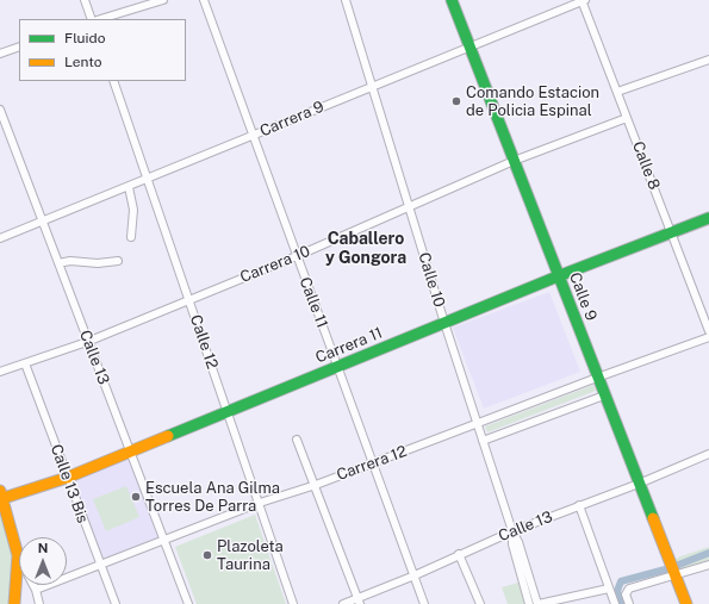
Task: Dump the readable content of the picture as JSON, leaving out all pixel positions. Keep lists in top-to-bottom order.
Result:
{
  "streets": {
    "street": [
      "Carrera 9",
      "Calle 8",
      "Carrera 10",
      "Calle 10",
      "Calle 9",
      "Calle 11",
      "Calle 12",
      "Carrera 11",
      "Calle 13",
      "Carrera 12",
      "Calle 13 Bis"
    ]
  },
  "crossings": [
    ["Carrera 9", "Calle 8"],
    ["Carrera 9", "Calle 10"],
    ["Carrera 9", "Calle 9"],
    ["Carrera 9", "Calle 11"],
    ["Carrera 9", "Calle 12"],
    ["Carrera 9", "Calle 13"],
    ["Calle 8", "Carrera 10"],
    ["Calle 8", "Carrera 11"],
    ["Carrera 10", "Calle 10"],
    ["Carrera 10", "Calle 9"],
    ["Carrera 10", "Calle 11"],
    ["Carrera 10", "Calle 12"],
    ["Carrera 10", "Calle 13"],
    ["Carrera 10", "Calle 13 Bis"],
    ["Calle 10", "Carrera 11"],
    ["Calle 10", "Calle 13"],
    ["Calle 10", "Carrera 12"],
    ["Calle 9", "Carrera 11"],
    ["Calle 9", "Calle 13"],
    ["Calle 9", "Carrera 12"],
    ["Calle 11", "Carrera 11"],
    ["Calle 11", "Calle 13"],
    ["Calle 11", "Carrera 12"],
    ["Calle 12", "Carrera 11"],
    ["Calle 12", "Carrera 12"],
    ["Carrera 11", "Calle 13"],
    ["Carrera 11", "Calle 13 Bis"],
    ["Calle 13", "Carrera 12"],
    ["Carrera 12", "Calle 13 Bis"]
  ],
  "districts": ["Caballero y Gongora"],
  "places": ["Comando Estacion de Policia Espinal", "Escuela Ana Gilma Torres De Parra", "Plazoleta Taurina"],
  "legend": ["Fluido", "Lento"],
  "north": "top"
}
